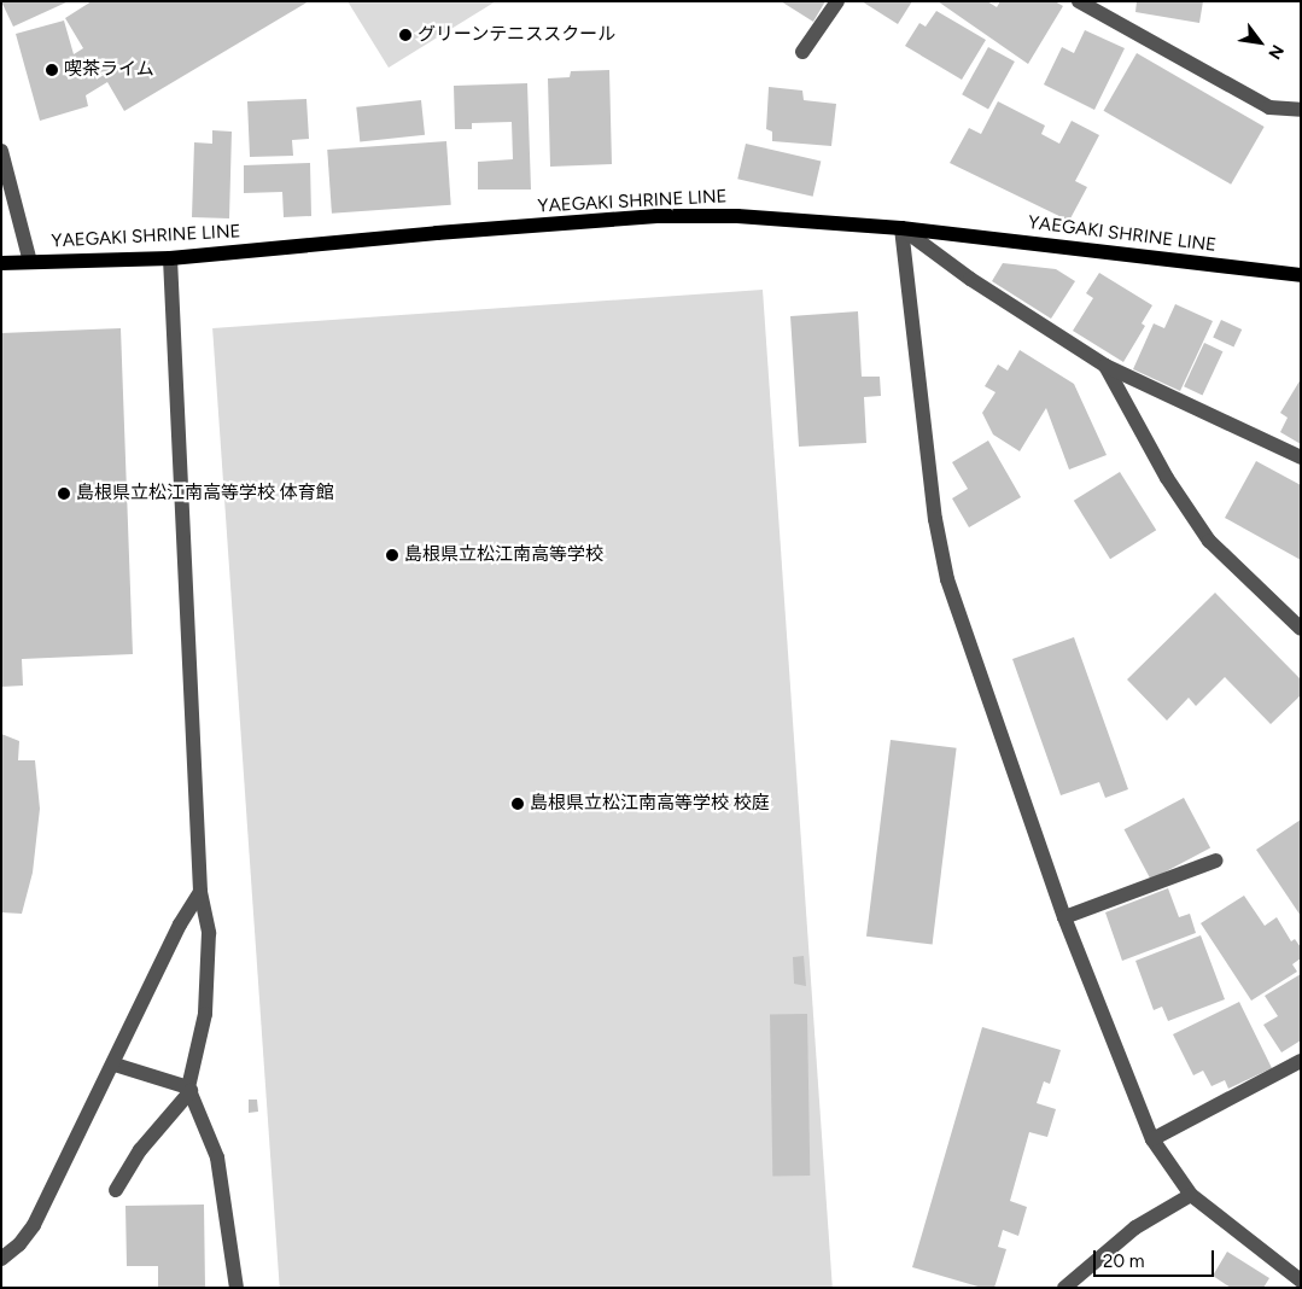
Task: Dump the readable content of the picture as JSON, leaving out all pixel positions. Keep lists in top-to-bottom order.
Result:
{
  "streets": {
    "main road": ["YAEGAKI SHRINE LINE"]
  },
  "places": [
    "グリーンテニススクール",
    "喫茶ライム",
    "島根県立松江南高等学校 体育館",
    "島根県立松江南高等学校",
    "島根県立松江南高等学校 校庭"
  ],
  "scale_bar": "20 m",
  "north": "bottom right"
}
